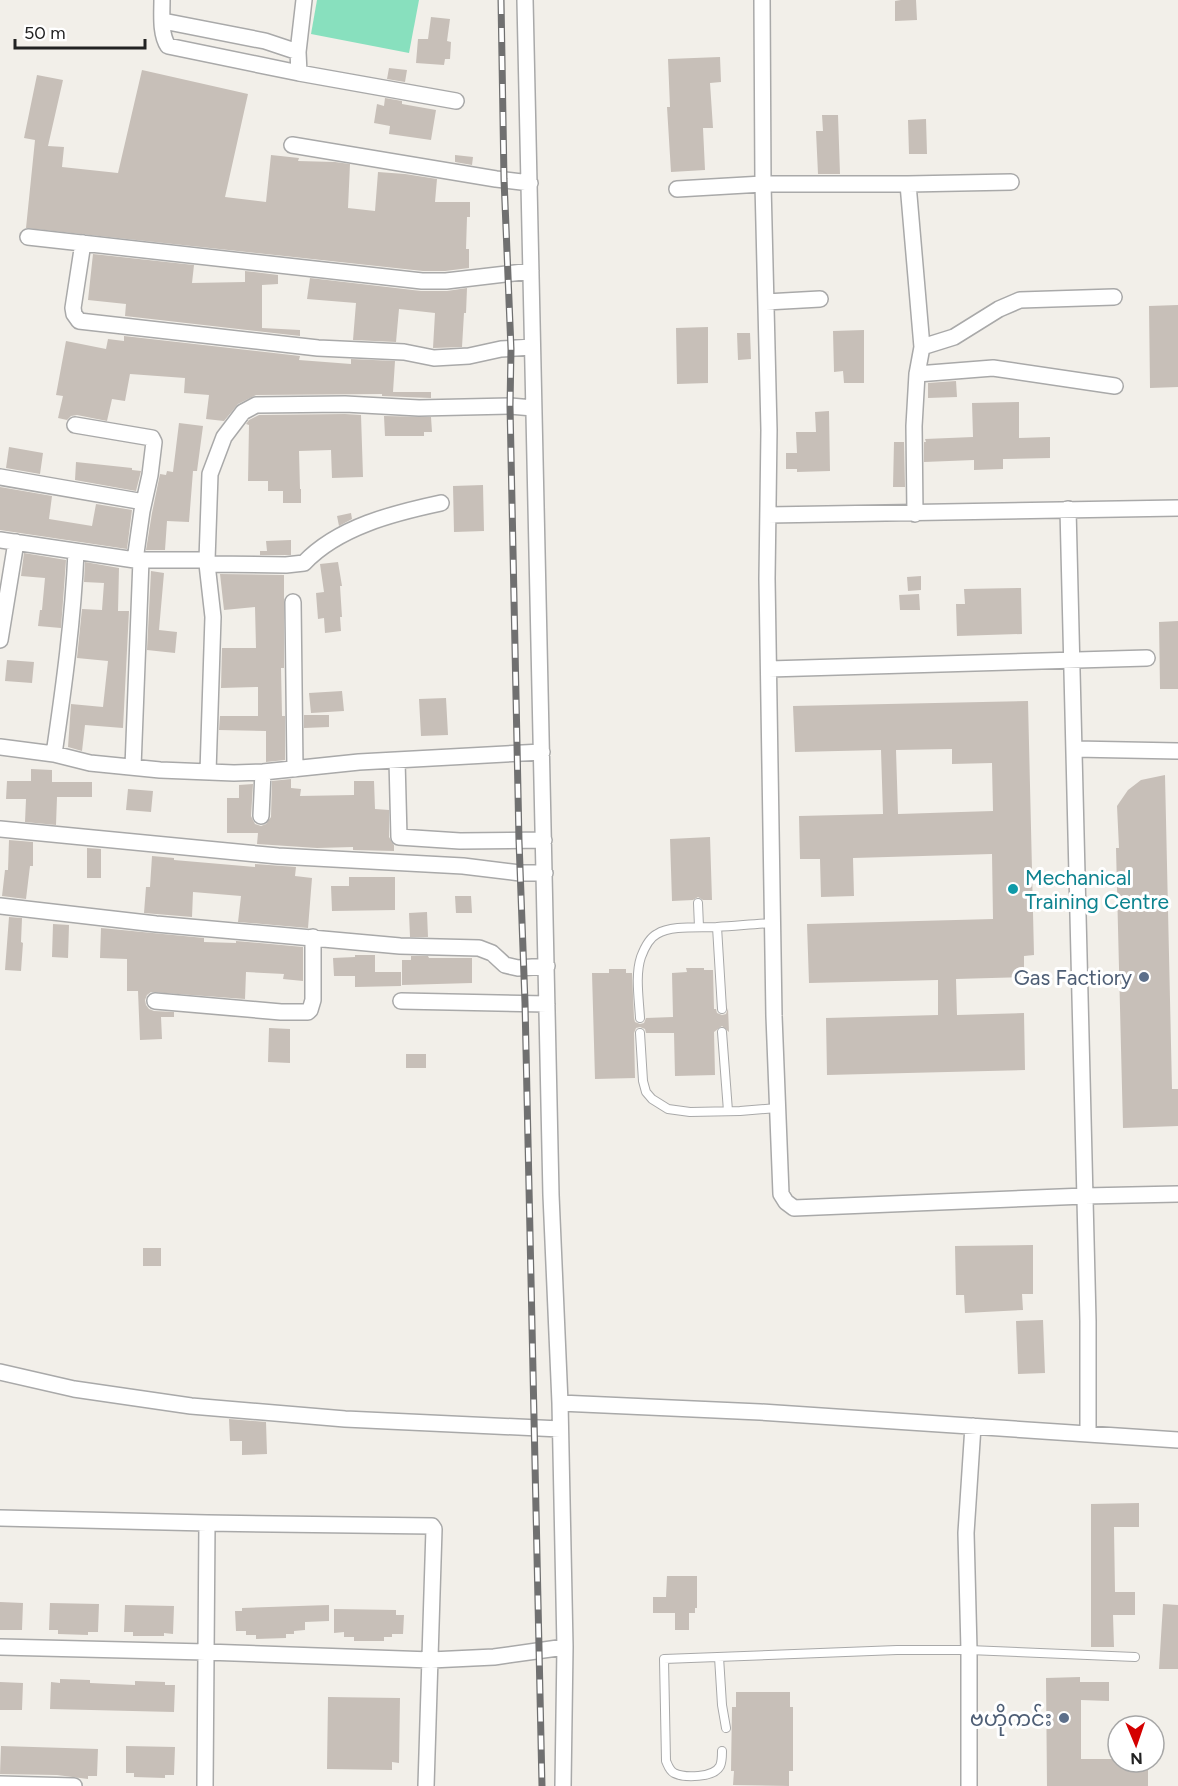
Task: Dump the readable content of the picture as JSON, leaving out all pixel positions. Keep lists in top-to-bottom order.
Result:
{
  "places": ["Mechanical Training Centre", "Gas Factiory", "ဗဟိုကင်း"],
  "scale_bar": "50 m",
  "north": "bottom"
}
